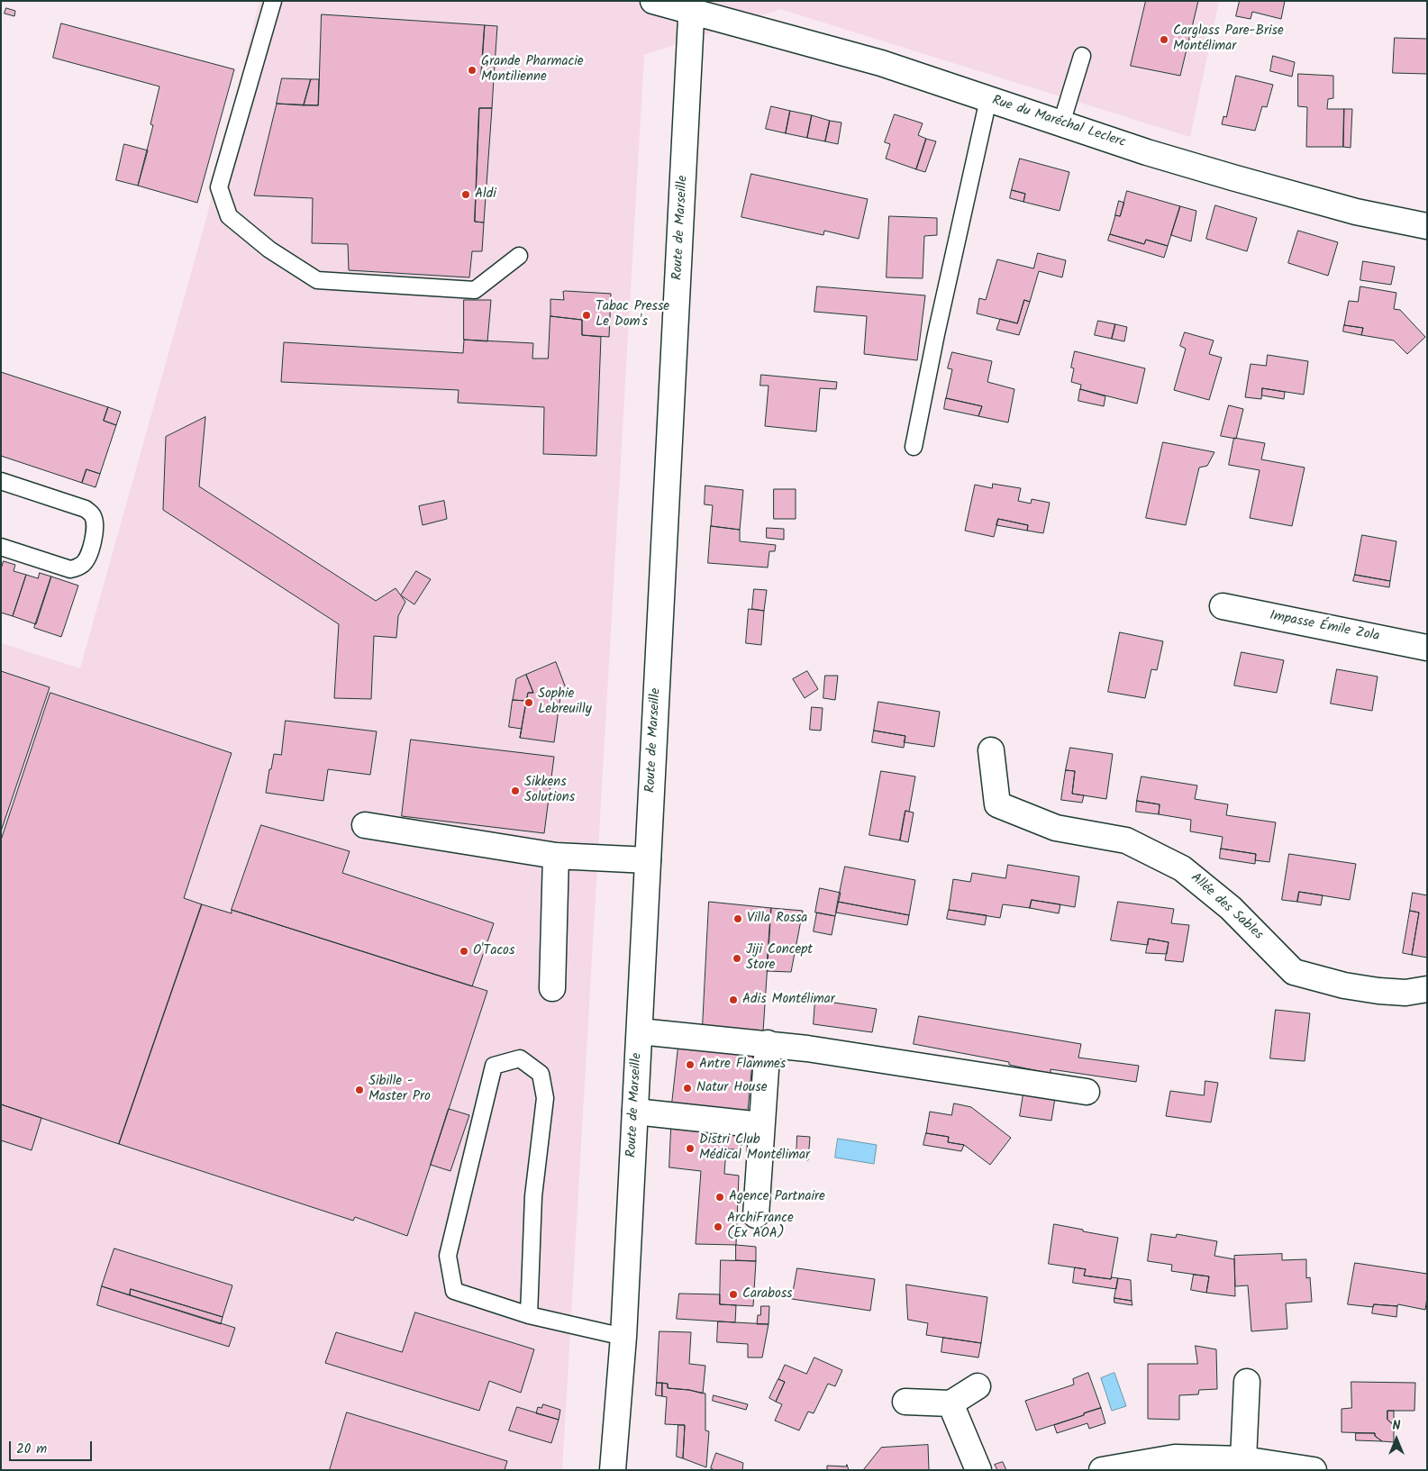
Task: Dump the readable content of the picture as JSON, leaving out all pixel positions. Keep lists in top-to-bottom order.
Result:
{
  "streets": {
    "street": [
      "Rue du Maréchal Leclerc",
      "Route de Marseille",
      "Impasse Émile Zola",
      "Allée des Sables"
    ]
  },
  "crossings": [
    ["Rue du Maréchal Leclerc", "Route de Marseille"]
  ],
  "places": [
    "Carglass Pare-Brise Montélimar",
    "Grande Pharmacie Montilienne",
    "Aldi",
    "Tabac Presse Le Dom's",
    "Sophie Lebreuilly",
    "Sikkens Solutions",
    "Villa Rossa",
    "O'Tacos",
    "Jiji Concept Store",
    "Adis Montélimar",
    "Antre Flammes",
    "Natur House",
    "Sibille - Master Pro",
    "Distri Club Médical Montélimar",
    "Agence Partnaire",
    "ArchiFrance (Ex AOA)",
    "Caraboss"
  ],
  "scale_bar": "20 m",
  "north": "top"
}
